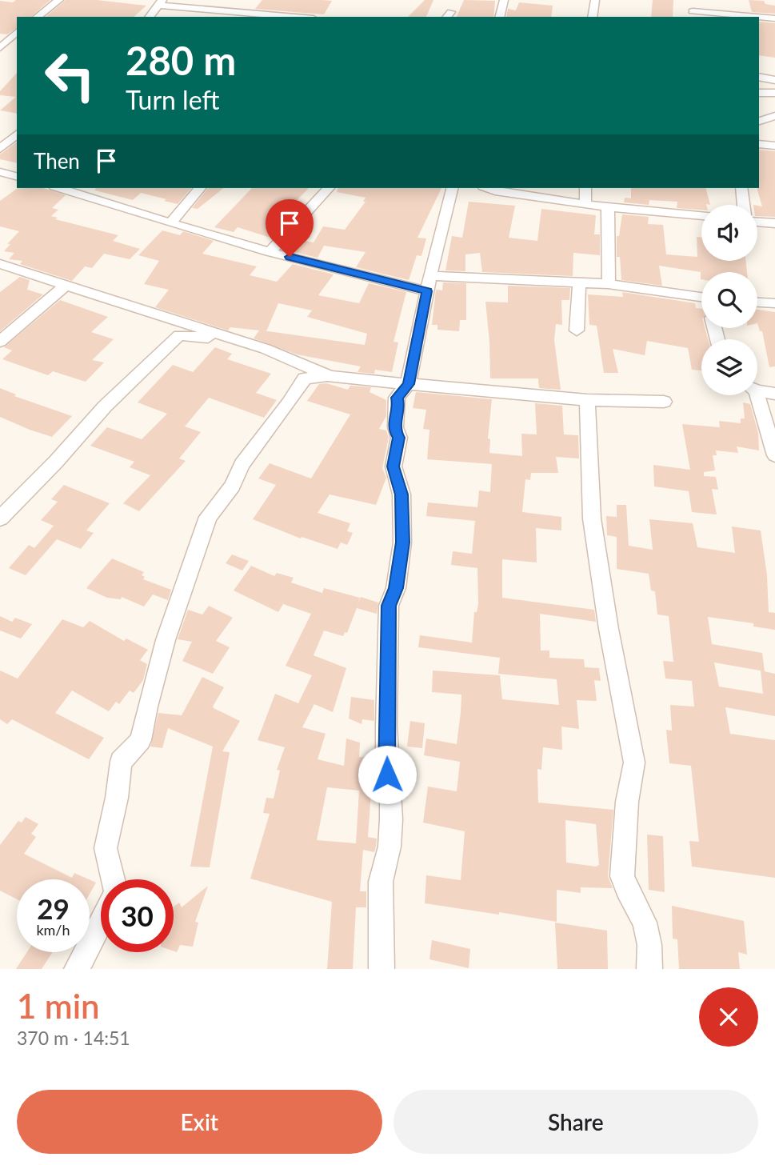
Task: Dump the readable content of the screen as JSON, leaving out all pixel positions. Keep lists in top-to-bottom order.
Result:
{
  "page": {
    "turn": ["280 m", "Turn left"],
    "then": "Then",
    "speed": "29 km/h",
    "limit": "30",
    "heading": ["1 min", "370 m · 14:51"],
    "buttons": ["Exit", "Share"]
  }
}
